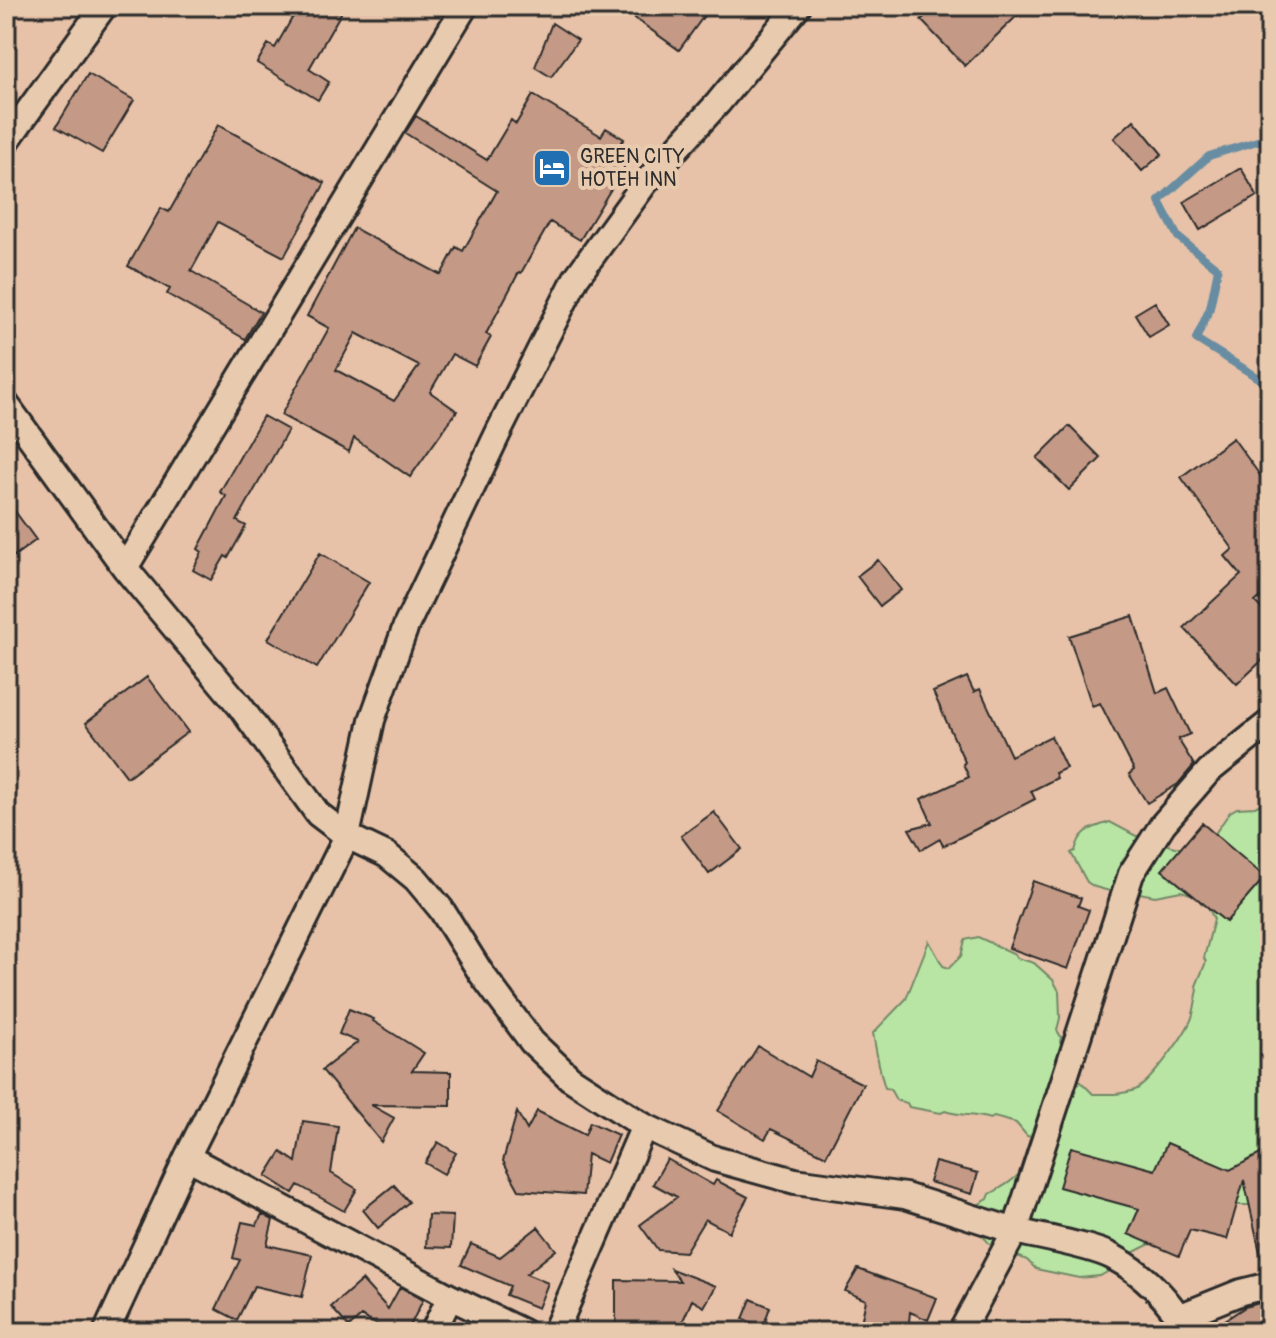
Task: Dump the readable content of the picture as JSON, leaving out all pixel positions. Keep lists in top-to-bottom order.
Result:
{
  "places": {
    "hotel": ["GREEN CITY HOTEH INN"]
  }
}
